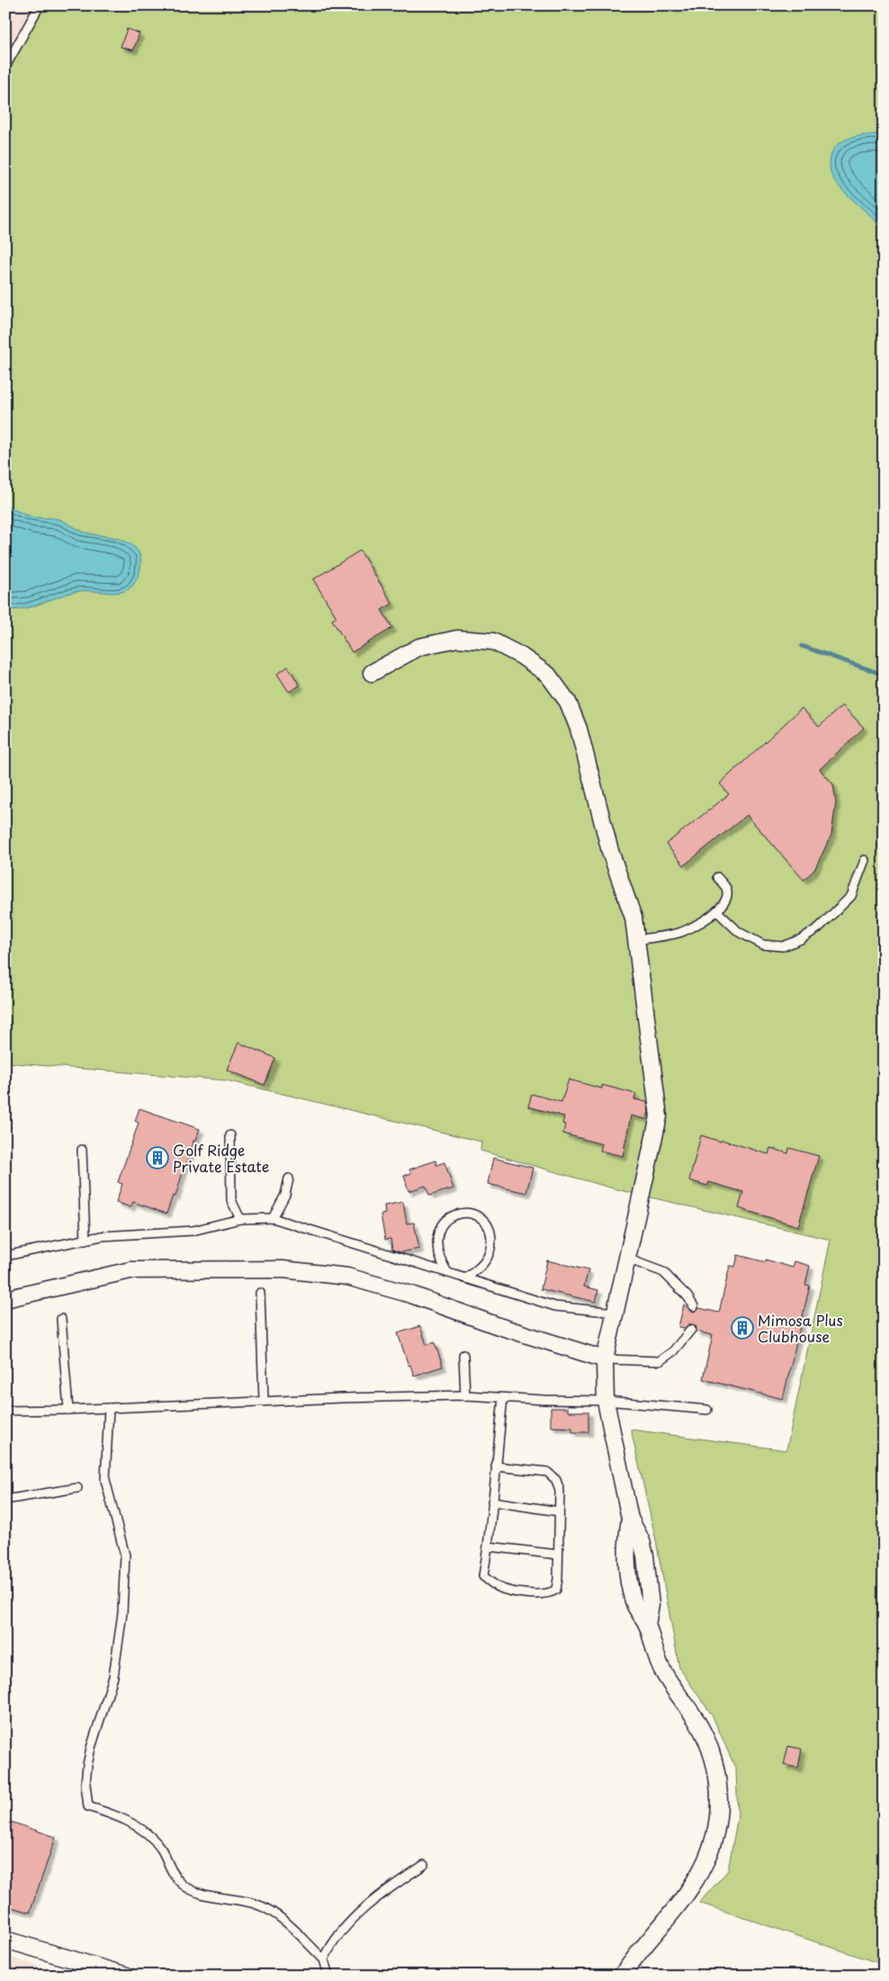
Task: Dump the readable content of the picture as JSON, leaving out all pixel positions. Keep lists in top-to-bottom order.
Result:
{
  "places": {
    "building": ["Golf Ridge Private Estate", "Mimosa Plus Clubhouse"]
  }
}
